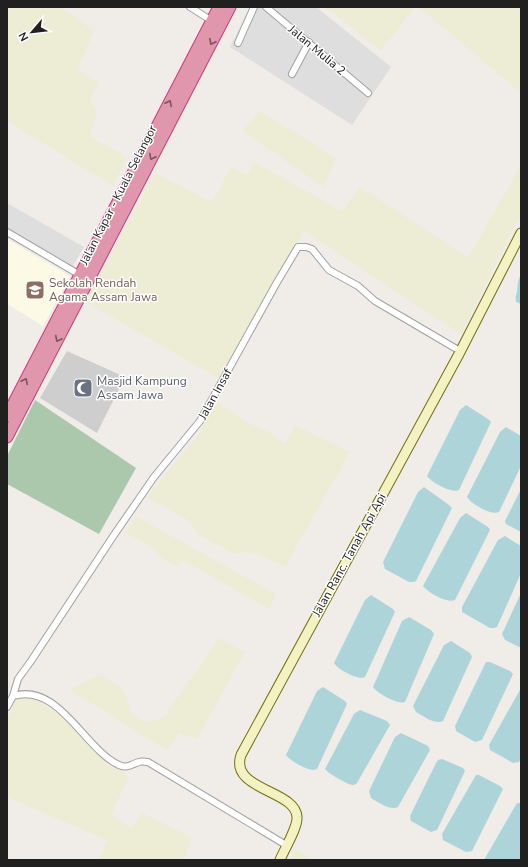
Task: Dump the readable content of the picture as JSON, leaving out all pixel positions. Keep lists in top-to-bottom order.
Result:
{
  "streets": {
    "highway": ["Jalan Kapar - Kuala Selangor"],
    "street": ["Jalan Mulia 2", "Jalan Insaf", "Jalan Ranc. Tanah Api Api"]
  },
  "crossings": [
    ["Jalan Insaf", "Jalan Ranc. Tanah Api Api"]
  ],
  "places": {
    "school or university": ["Sekolah Rendah Agama Assam Jawa"],
    "mosque": ["Masjid Kampung Assam Jawa"]
  },
  "north": "bottom left"
}
